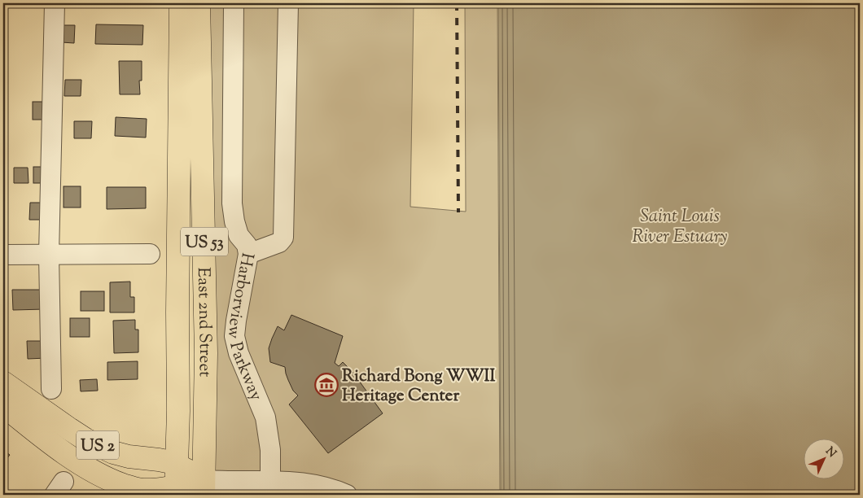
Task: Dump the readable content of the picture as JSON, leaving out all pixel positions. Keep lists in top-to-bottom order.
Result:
{
  "streets": {
    "highway": ["US 53", "East 2nd Street", "US 2"],
    "street": ["Harborview Parkway"]
  },
  "crossings": [
    ["East 2nd Street", "US 2"]
  ],
  "water": ["Saint Louis River Estuary"],
  "places": {
    "museum": ["Richard Bong WWII Heritage Center"]
  },
  "north": "top right"
}
